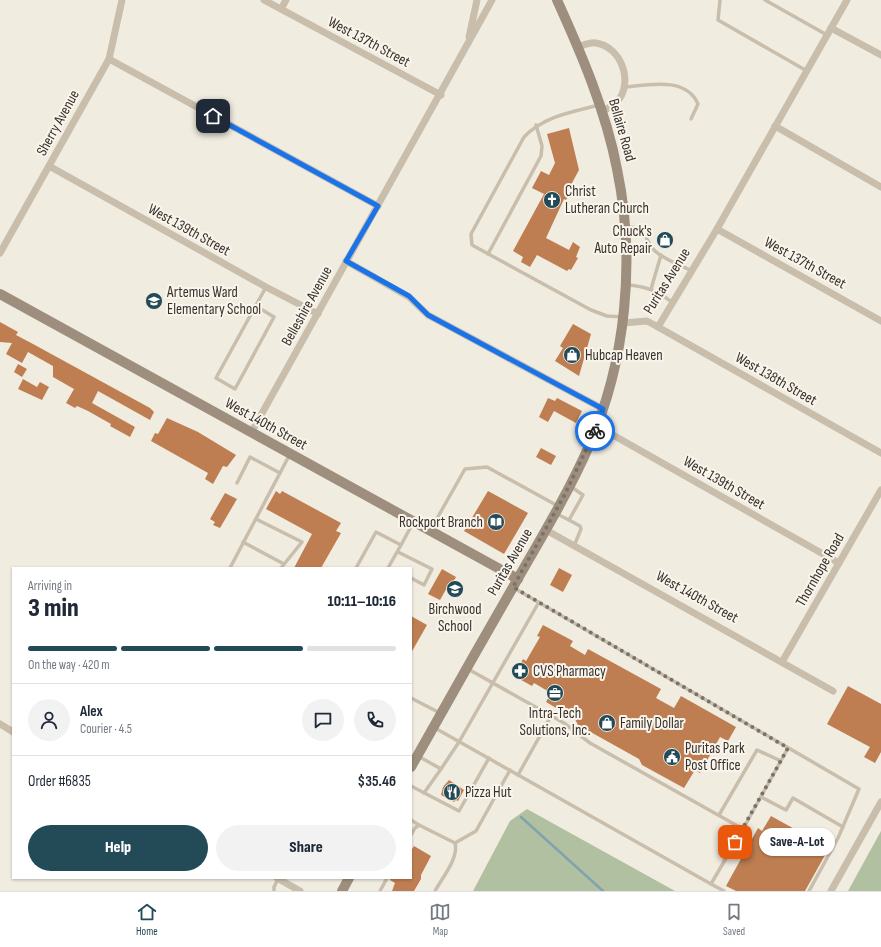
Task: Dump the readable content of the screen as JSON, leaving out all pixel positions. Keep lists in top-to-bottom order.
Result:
{
  "streets": {
    "street": [
      "West 137th Street",
      "Sherry Avenue",
      "Bellaire Road",
      "West 139th Street",
      "Puritas Avenue",
      "Belleshire Avenue",
      "West 138th Street",
      "West 140th Street",
      "Thornhope Road"
    ]
  },
  "crossings": [
    ["West 137th Street", "Puritas Avenue"],
    ["West 137th Street", "Belleshire Avenue"],
    ["Sherry Avenue", "West 139th Street"],
    ["Bellaire Road", "Puritas Avenue"],
    ["West 139th Street", "Puritas Avenue"],
    ["West 139th Street", "Belleshire Avenue"],
    ["West 139th Street", "Thornhope Road"],
    ["Puritas Avenue", "West 138th Street"],
    ["Puritas Avenue", "West 140th Street"],
    ["Belleshire Avenue", "West 140th Street"],
    ["West 140th Street", "Thornhope Road"]
  ],
  "places": {
    "church": ["Christ Lutheran Church"],
    "shop": ["Chuck's Auto Repair", "Hubcap Heaven", "Family Dollar"],
    "school or university": ["Artemus Ward Elementary School", "Birchwood School"],
    "library": ["Rockport Branch"],
    "pharmacy": ["CVS Pharmacy"],
    "office": ["Intra-Tech Solutions, Inc."],
    "public building": ["Puritas Park Post Office"],
    "restaurant": ["Pizza Hut"],
    "other": ["Save-A-Lot"]
  },
  "page": {
    "heading": ["3 min", "Arriving in", "10:11–10:16"],
    "panel": [
      "Alex",
      "Courier · 4.5",
      "Order #6835",
      "$35.46"
    ],
    "bar": "On the way · 420 m",
    "buttons": ["Help", "Share"],
    "bubble": "Save-A-Lot",
    "tabs": ["Home", "Map", "Saved"]
  }
}
